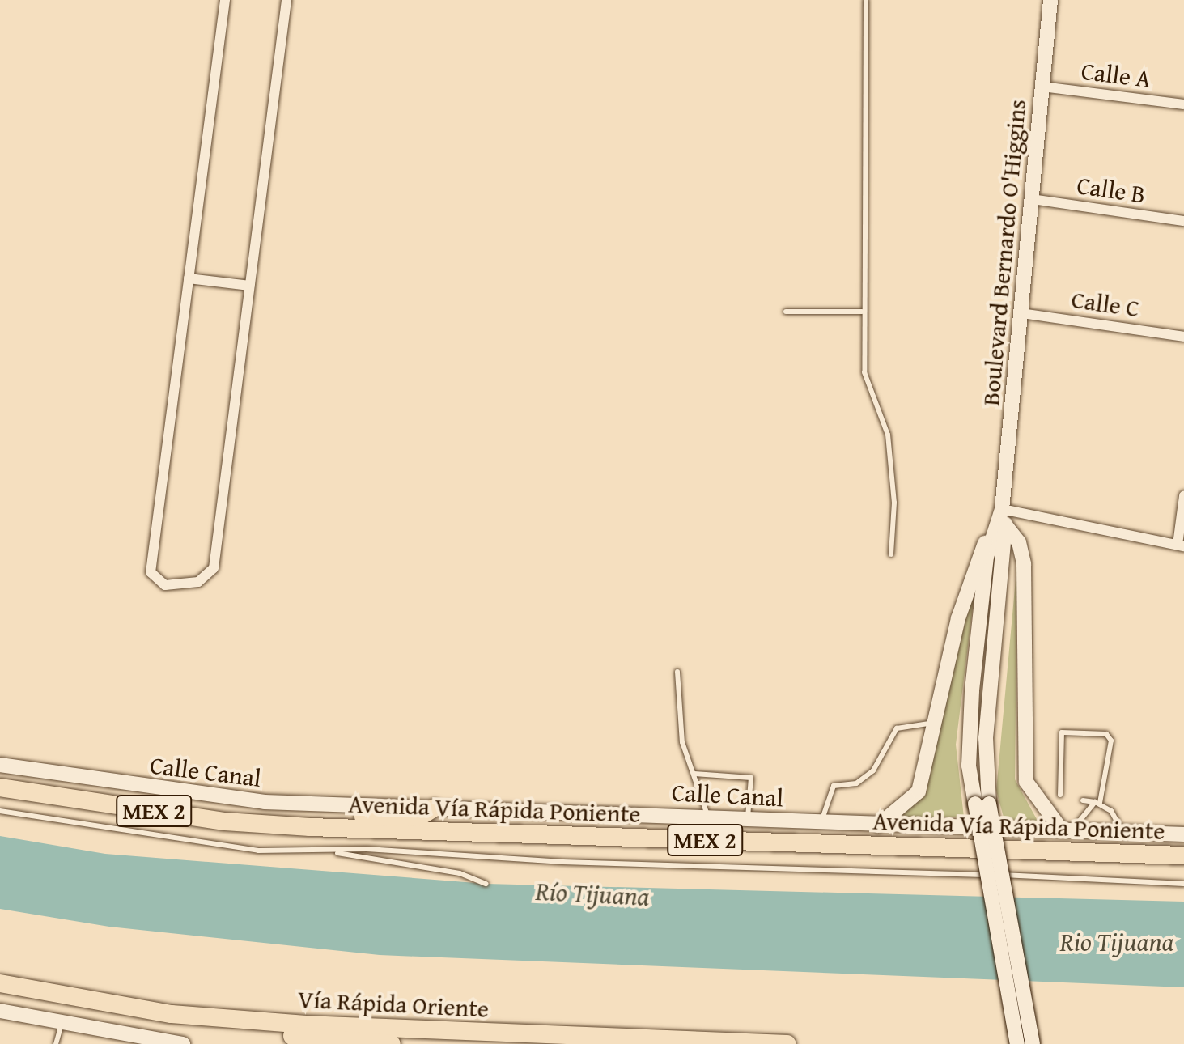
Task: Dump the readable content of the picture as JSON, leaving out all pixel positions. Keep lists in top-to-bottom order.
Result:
{
  "streets": {
    "highway": ["Avenida Vía Rápida Poniente", "MEX 2", "Vía Rápida Oriente"],
    "main road": ["Boulevard Bernardo O'Higgins", "Calle Canal"],
    "street": ["Calle A", "Calle B", "Calle C"]
  },
  "crossings": [
    ["Calle A", "Boulevard Bernardo O'Higgins"],
    ["Calle B", "Boulevard Bernardo O'Higgins"],
    ["Boulevard Bernardo O'Higgins", "Calle C"]
  ],
  "water": ["Río Tijuana", "Rio Tijuana"]
}
